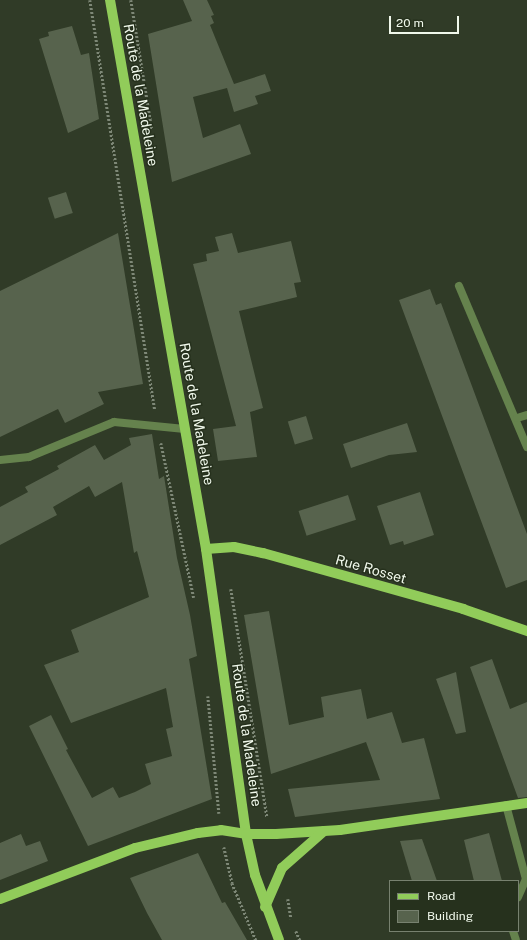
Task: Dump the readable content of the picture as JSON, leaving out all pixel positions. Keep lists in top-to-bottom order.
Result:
{
  "streets": {
    "main road": ["Route de la Madeleine", "Rue Rosset"]
  },
  "crossings": [
    ["Route de la Madeleine", "Rue Rosset"]
  ],
  "legend": ["Road", "Building"],
  "scale_bar": "20 m"
}
